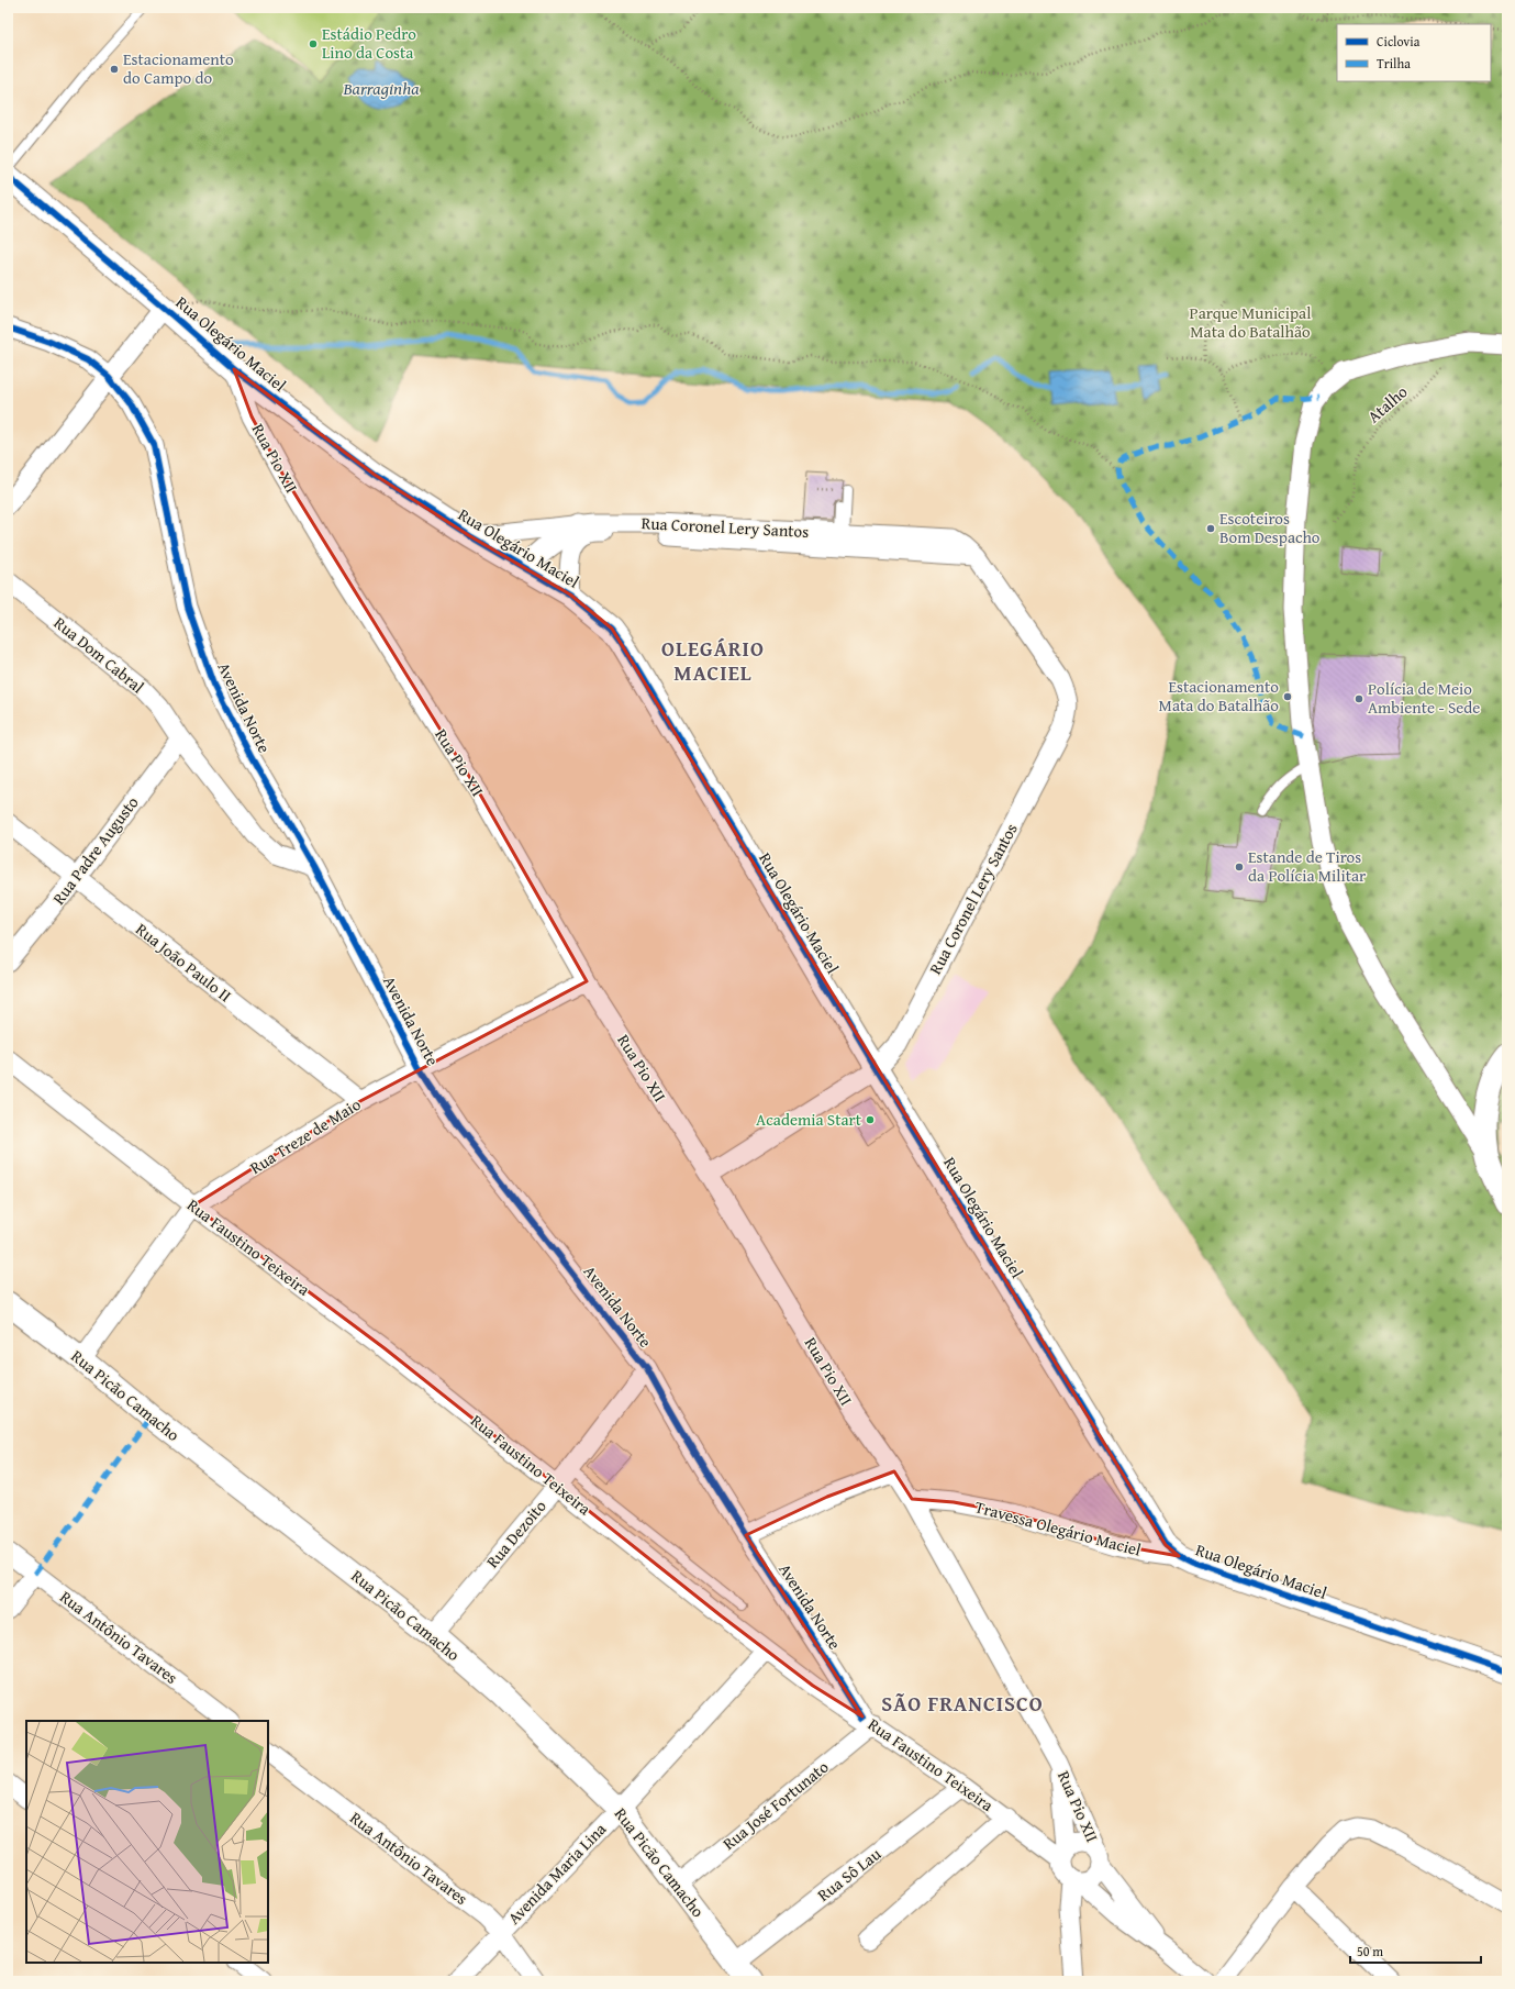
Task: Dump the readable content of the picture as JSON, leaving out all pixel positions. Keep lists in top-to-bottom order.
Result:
{
  "streets": {
    "street": [
      "Rua Olegário Maciel",
      "Rua Pio XII",
      "Rua Coronel Lery Santos",
      "Rua Dom Cabral",
      "Avenida Norte",
      "Rua Padre Augusto",
      "Rua João Paulo II",
      "Rua Treze de Maio",
      "Rua Faustino Teixeira",
      "Rua Picão Camacho",
      "Travessa Olegário Maciel",
      "Rua Dezoito",
      "Rua Antônio Tavares",
      "Rua José Fortunato",
      "Avenida Maria Lina",
      "Rua Sô Lau"
    ],
    "path": ["Atalho"]
  },
  "crossings": [
    ["Rua Olegário Maciel", "Rua Pio XII"],
    ["Rua Olegário Maciel", "Rua Coronel Lery Santos"],
    ["Rua Olegário Maciel", "Travessa Olegário Maciel"],
    ["Rua Pio XII", "Rua Coronel Lery Santos"],
    ["Rua Pio XII", "Rua Treze de Maio"],
    ["Rua Pio XII", "Rua Faustino Teixeira"],
    ["Rua Pio XII", "Travessa Olegário Maciel"],
    ["Rua Dom Cabral", "Avenida Norte"],
    ["Rua Dom Cabral", "Rua Padre Augusto"],
    ["Avenida Norte", "Rua Treze de Maio"],
    ["Avenida Norte", "Rua Faustino Teixeira"],
    ["Avenida Norte", "Rua Dezoito"],
    ["Avenida Norte", "Rua José Fortunato"],
    ["Rua Padre Augusto", "Rua João Paulo II"],
    ["Rua João Paulo II", "Rua Treze de Maio"],
    ["Rua Treze de Maio", "Rua Faustino Teixeira"],
    ["Rua Treze de Maio", "Rua Picão Camacho"],
    ["Rua Faustino Teixeira", "Rua Dezoito"],
    ["Rua Faustino Teixeira", "Rua José Fortunato"],
    ["Rua Faustino Teixeira", "Avenida Maria Lina"],
    ["Rua Faustino Teixeira", "Rua Sô Lau"],
    ["Rua Picão Camacho", "Rua Dezoito"],
    ["Rua Picão Camacho", "Rua José Fortunato"],
    ["Rua Picão Camacho", "Avenida Maria Lina"],
    ["Rua Picão Camacho", "Rua Sô Lau"],
    ["Rua Antônio Tavares", "Avenida Maria Lina"]
  ],
  "districts": ["OLEGÁRIO MACIEL", "SÃO FRANCISCO"],
  "water": ["Barraginha"],
  "parks": ["Parque Municipal Mata do Batalhão"],
  "places": [
    "Estádio Pedro Lino da Costa",
    "Estacionamento do Campo do",
    "Escoteiros Bom Despacho",
    "Estacionamento Mata do Batalhão",
    "Polícia de Meio Ambiente - Sede",
    "Estande de Tiros da Polícia Militar",
    "Academia Start"
  ],
  "legend": ["Ciclovia", "Trilha"],
  "scale_bar": "50 m"
}
